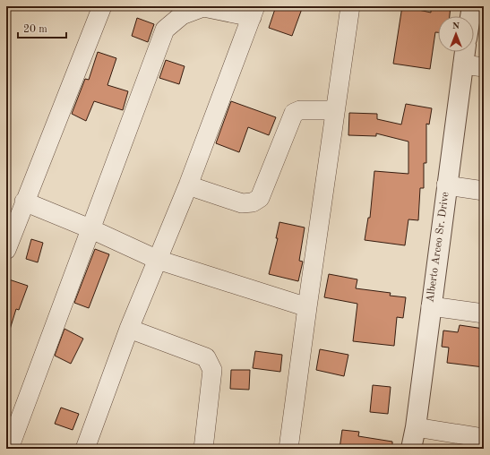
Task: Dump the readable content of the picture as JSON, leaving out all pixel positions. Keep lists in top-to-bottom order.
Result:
{
  "streets": {
    "street": ["Alberto Arceo Sr. Drive"]
  },
  "scale_bar": "20 m",
  "north": "top"
}
